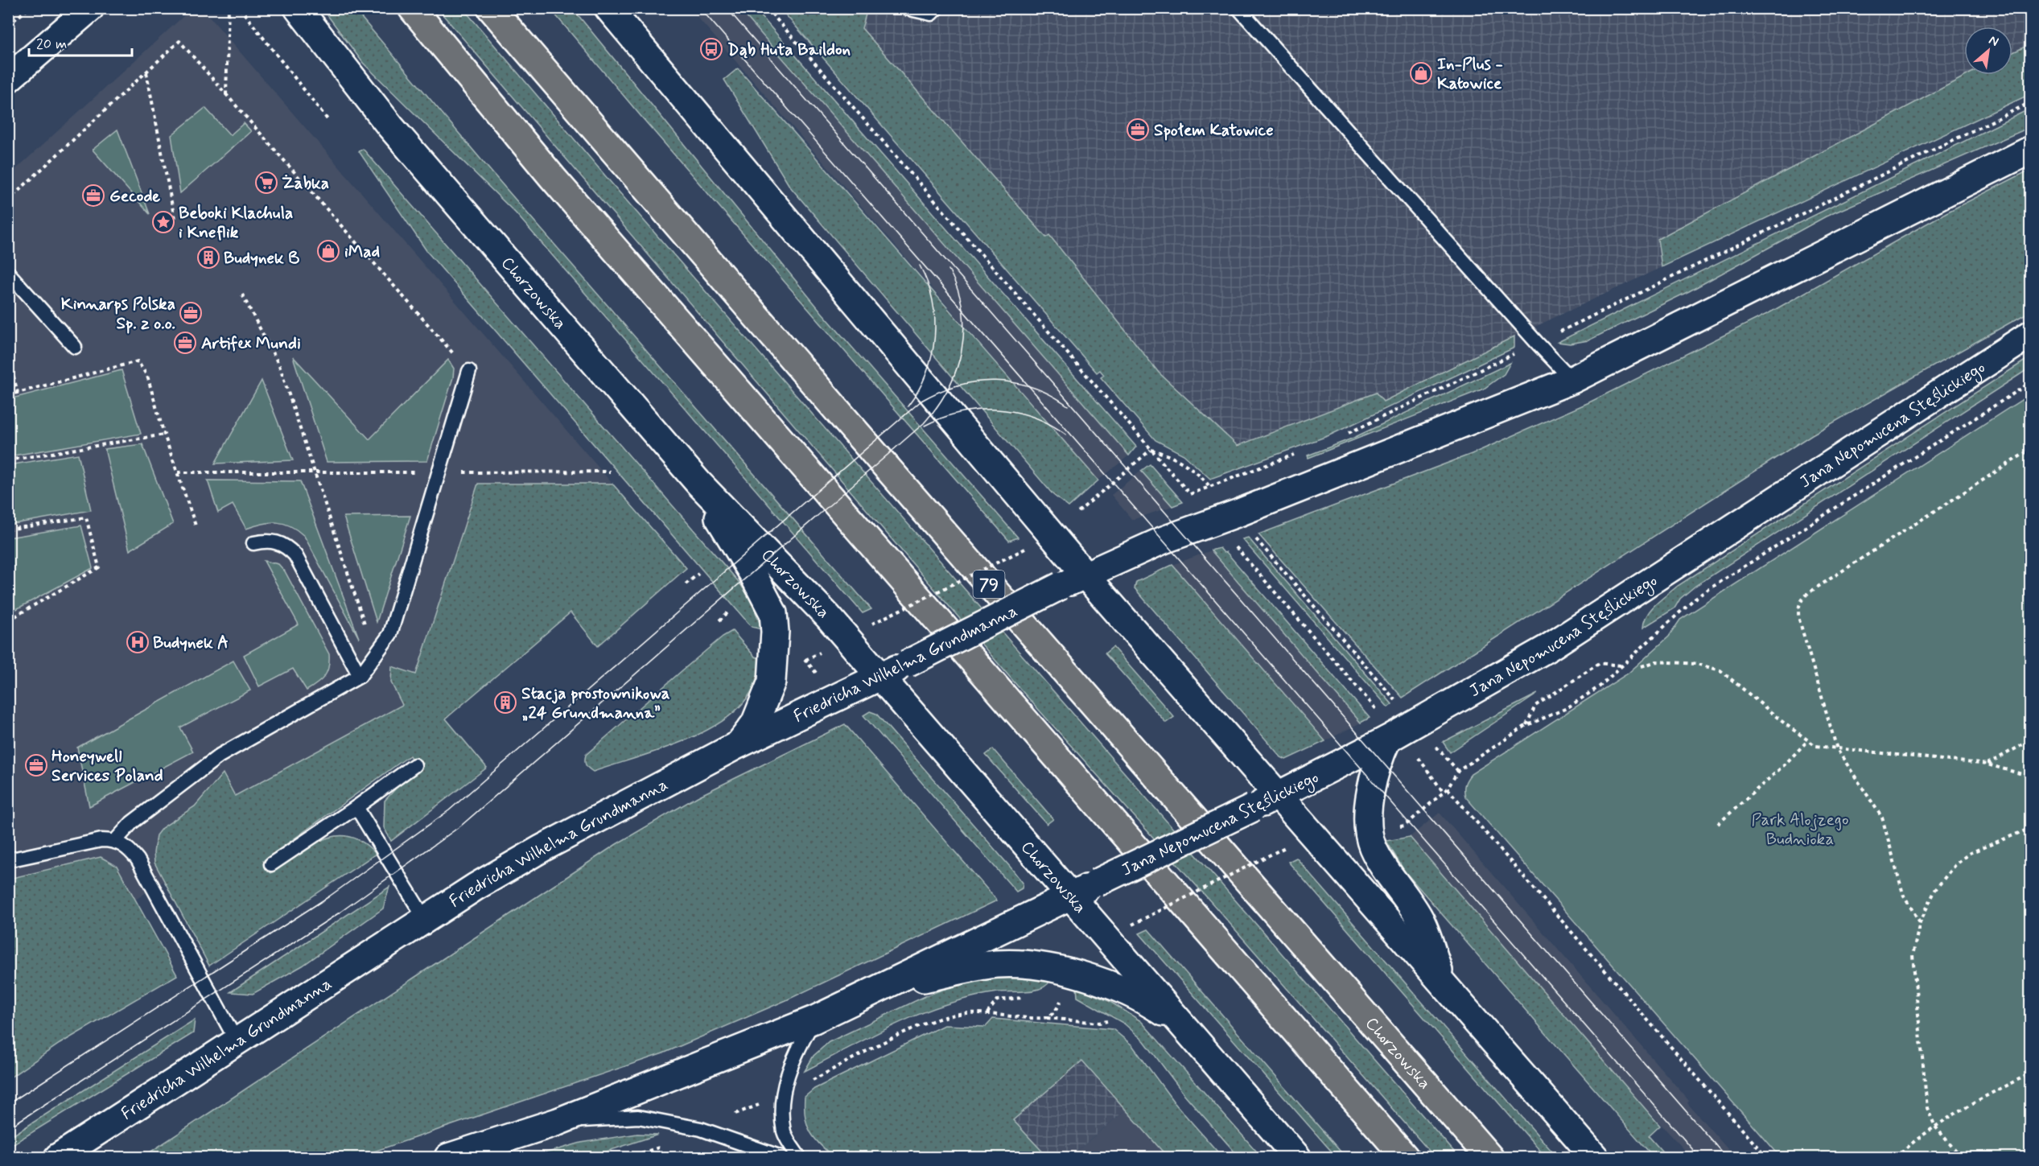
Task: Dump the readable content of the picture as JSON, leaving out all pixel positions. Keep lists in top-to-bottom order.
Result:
{
  "streets": {
    "main road": [
      "Chorzowska",
      "Jana Nepomucena Stęślickiego",
      "79",
      "Friedricha Wilhelma Grundmanna"
    ]
  },
  "crossings": [
    ["Chorzowska", "Jana Nepomucena Stęślickiego"],
    ["Chorzowska", "Friedricha Wilhelma Grundmanna"]
  ],
  "parks": ["Park Alojzego Budnioka"],
  "places": {
    "bus stop": ["Dąb Huta Baildon"],
    "shop": ["In-Plus - Katowice", "iMad"],
    "office": [
      "Społem Katowice",
      "Gecode",
      "Kinnarps Polska Sp. z o.o.",
      "Artifex Mundi",
      "Honeywell Services Poland"
    ],
    "supermarket": ["Żabka"],
    "place": ["Beboki Klachula i Kneflik"],
    "building": ["Budynek B", "Stacja prostownikowa „24 Grundmanna”"],
    "hospital": ["Budynek A"]
  },
  "scale_bar": "20 m",
  "north": "top right"
}
